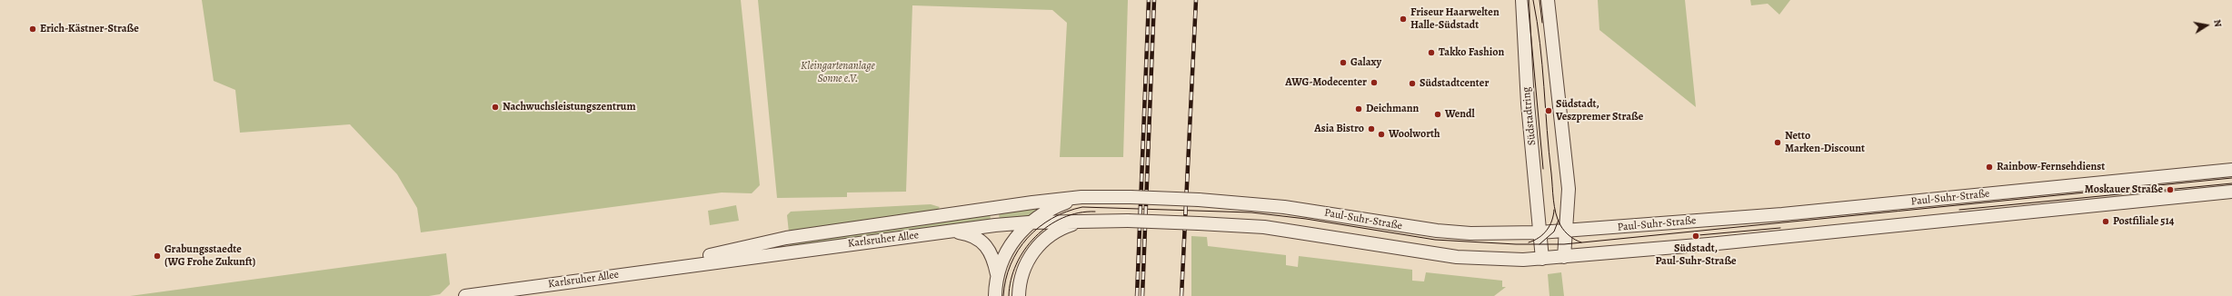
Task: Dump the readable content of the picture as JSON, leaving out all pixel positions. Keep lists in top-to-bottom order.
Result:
{
  "streets": {
    "street": ["Südstadtring", "Paul-Suhr-Straße", "Karlsruher Allee"]
  },
  "crossings": [
    ["Südstadtring", "Paul-Suhr-Straße"],
    ["Paul-Suhr-Straße", "Karlsruher Allee"]
  ],
  "parks": ["Kleingartenanlage Sonne e.V."],
  "places": [
    "Friseur Haarwelten Halle-Südstadt",
    "Erich-Kästner-Straße",
    "Takko Fashion",
    "Galaxy",
    "AWG-Modecenter",
    "Südstadtcenter",
    "Nachwuchsleistungszentrum",
    "Deichmann",
    "Südstadt, Veszpremer Straße",
    "Wendl",
    "Asia Bistro",
    "Woolworth",
    "Netto Marken-Discount",
    "Rainbow-Fernsehdienst",
    "Moskauer Straße",
    "Postfiliale 514",
    "Südstadt, Paul-Suhr-Straße",
    "Grabungsstaedte (WG Frohe Zukunft)"
  ],
  "north": "right"
}
